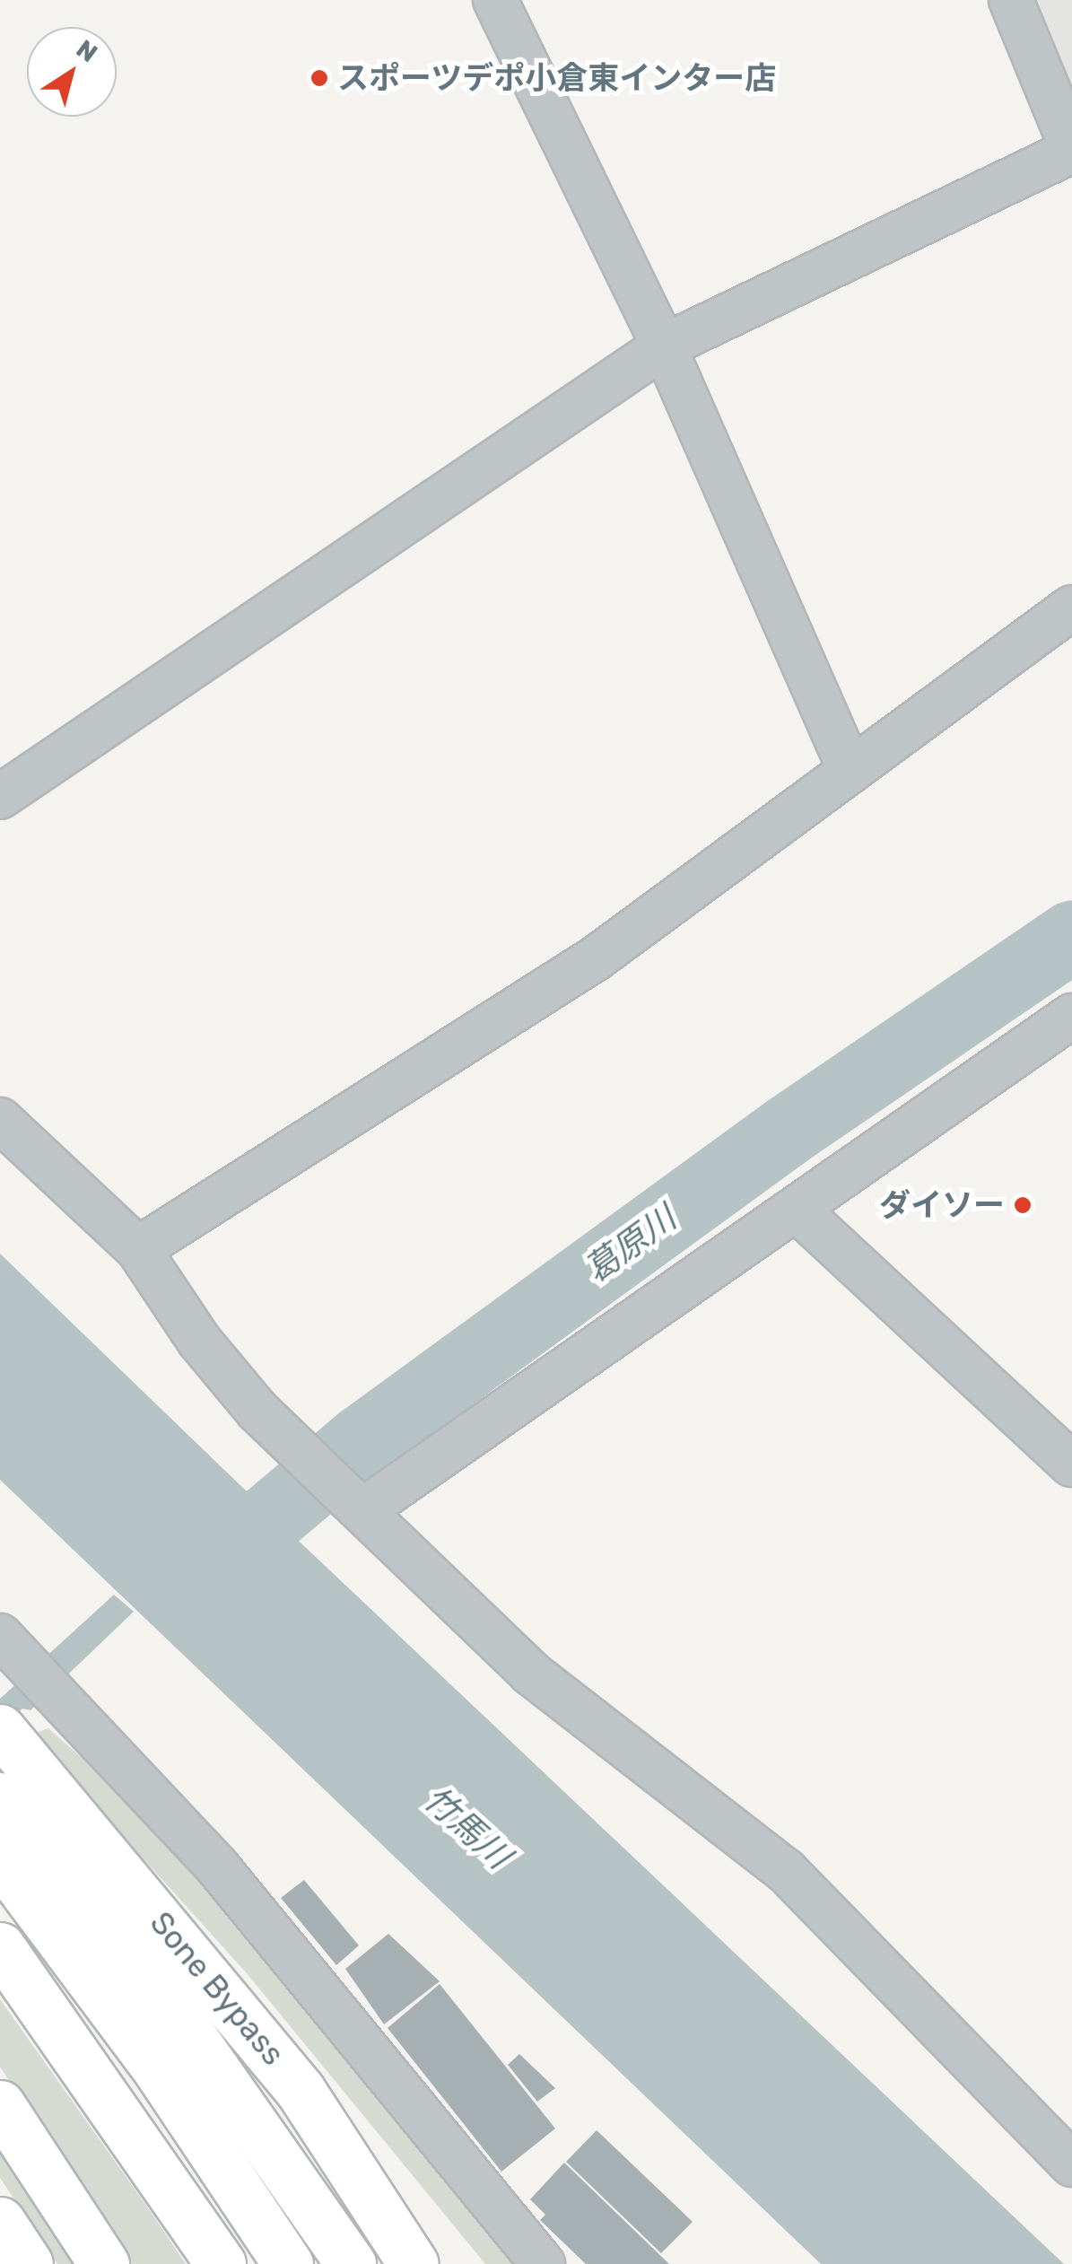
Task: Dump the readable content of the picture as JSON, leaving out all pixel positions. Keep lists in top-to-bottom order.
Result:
{
  "streets": {
    "highway": ["Sone Bypass"]
  },
  "water": ["葛原川", "竹馬川"],
  "places": ["スポーツデポ小倉東インター店", "ダイソー"],
  "north": "top right"
}
